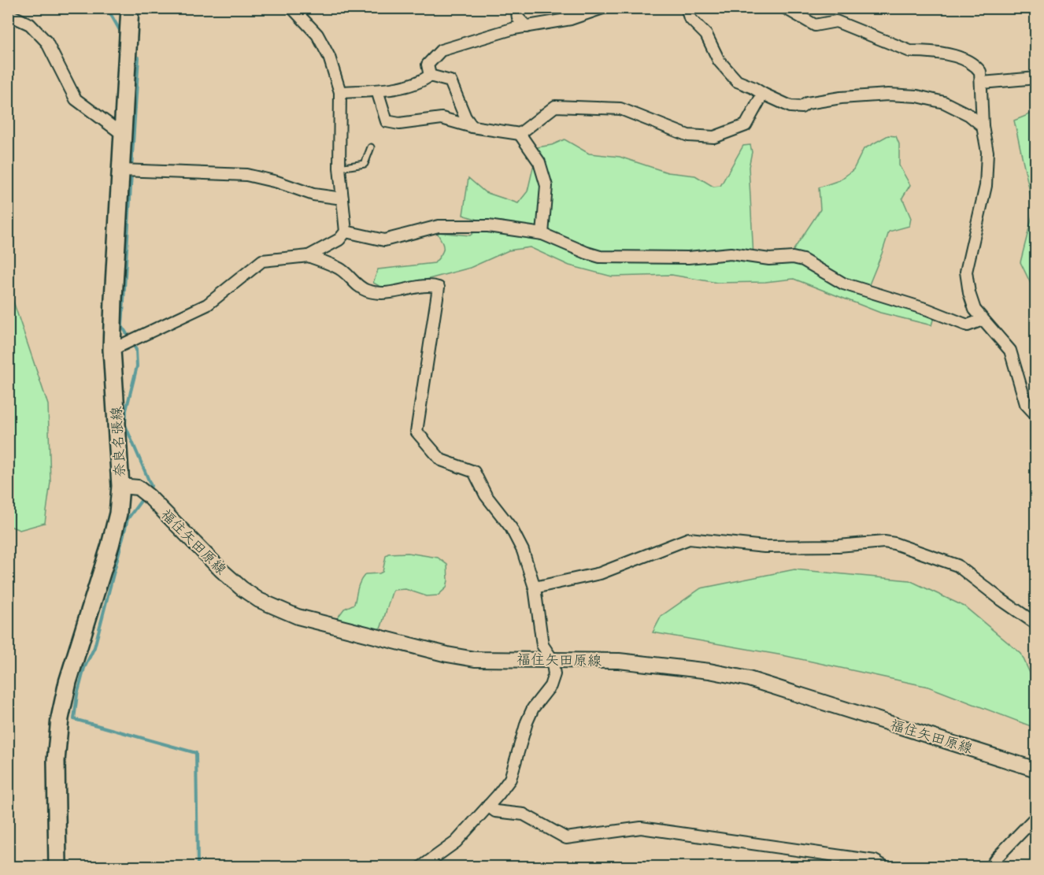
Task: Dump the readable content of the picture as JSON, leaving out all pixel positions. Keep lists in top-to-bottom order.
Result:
{
  "streets": {
    "main road": ["奈良名張線", "福住矢田原線"]
  },
  "crossings": [
    ["奈良名張線", "福住矢田原線"]
  ]
}
